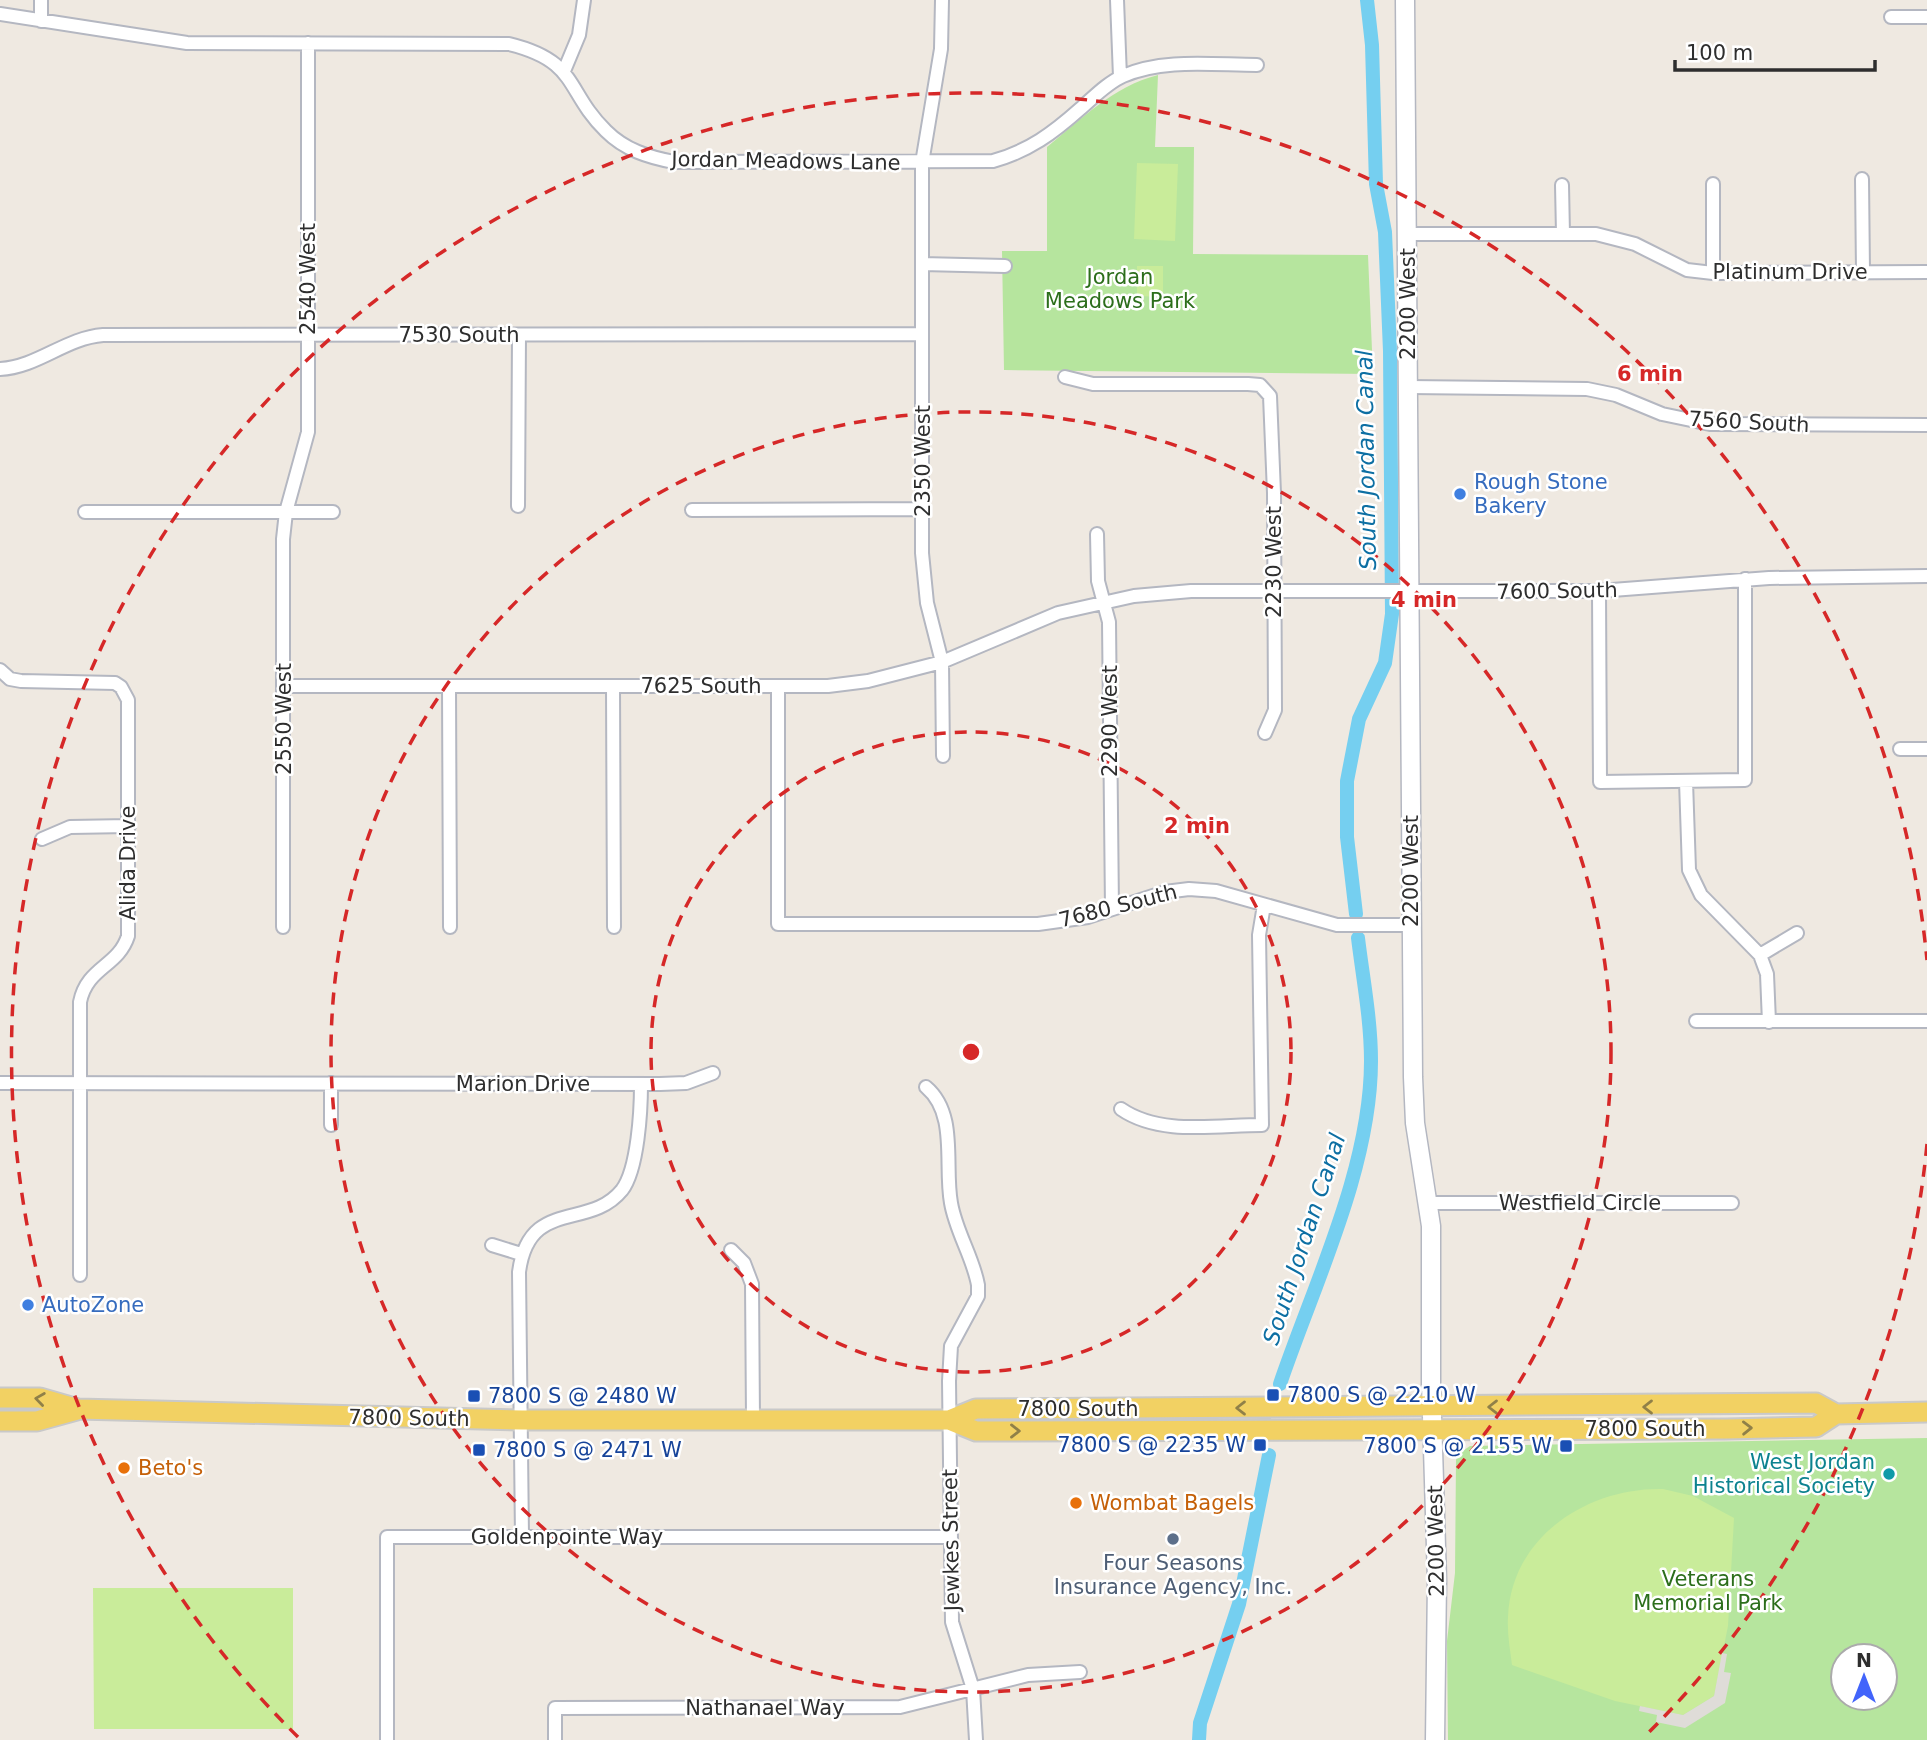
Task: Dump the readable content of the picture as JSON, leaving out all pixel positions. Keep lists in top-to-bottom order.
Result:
{
  "streets": {
    "main road": ["7800 South"],
    "street": [
      "Jordan Meadows Lane",
      "Platinum Drive",
      "2540 West",
      "2200 West",
      "7530 South",
      "7560 South",
      "2350 West",
      "2230 West",
      "7600 South",
      "7625 South",
      "2550 West",
      "2290 West",
      "Alida Drive",
      "7680 South",
      "Marion Drive",
      "Westfield Circle",
      "Goldenpointe Way",
      "Jewkes Street",
      "Nathanael Way"
    ]
  },
  "crossings": [
    ["Jordan Meadows Lane", "2540 West"],
    ["Jordan Meadows Lane", "2350 West"],
    ["Platinum Drive", "2200 West"],
    ["2540 West", "7530 South"],
    ["2540 West", "2550 West"],
    ["2200 West", "7560 South"],
    ["2200 West", "7600 South"],
    ["2200 West", "7680 South"],
    ["2200 West", "Westfield Circle"],
    ["2200 West", "7800 South"],
    ["7530 South", "2350 West"],
    ["2350 West", "7625 South"],
    ["2230 West", "7600 South"],
    ["7600 South", "7625 South"],
    ["7600 South", "2290 West"],
    ["7625 South", "2550 West"],
    ["7625 South", "2290 West"],
    ["7625 South", "7680 South"],
    ["2290 West", "7680 South"],
    ["Alida Drive", "Marion Drive"],
    ["7800 South", "Jewkes Street"],
    ["Goldenpointe Way", "Jewkes Street"],
    ["Jewkes Street", "Nathanael Way"]
  ],
  "water": ["South Jordan Canal"],
  "parks": ["Jordan Meadows Park", "Veterans Memorial Park"],
  "places": {
    "other": [
      "Rough Stone Bakery",
      "AutoZone",
      "Beto's",
      "West Jordan Historical Society",
      "Wombat Bagels",
      "Four Seasons Insurance Agency, Inc."
    ],
    "transit": [
      "7800 S @ 2210 W",
      "7800 S @ 2480 W",
      "7800 S @ 2235 W",
      "7800 S @ 2155 W",
      "7800 S @ 2471 W"
    ]
  },
  "scale_bar": "100 m",
  "north": "top",
  "rings": ["6 min", "4 min", "2 min"]
}
